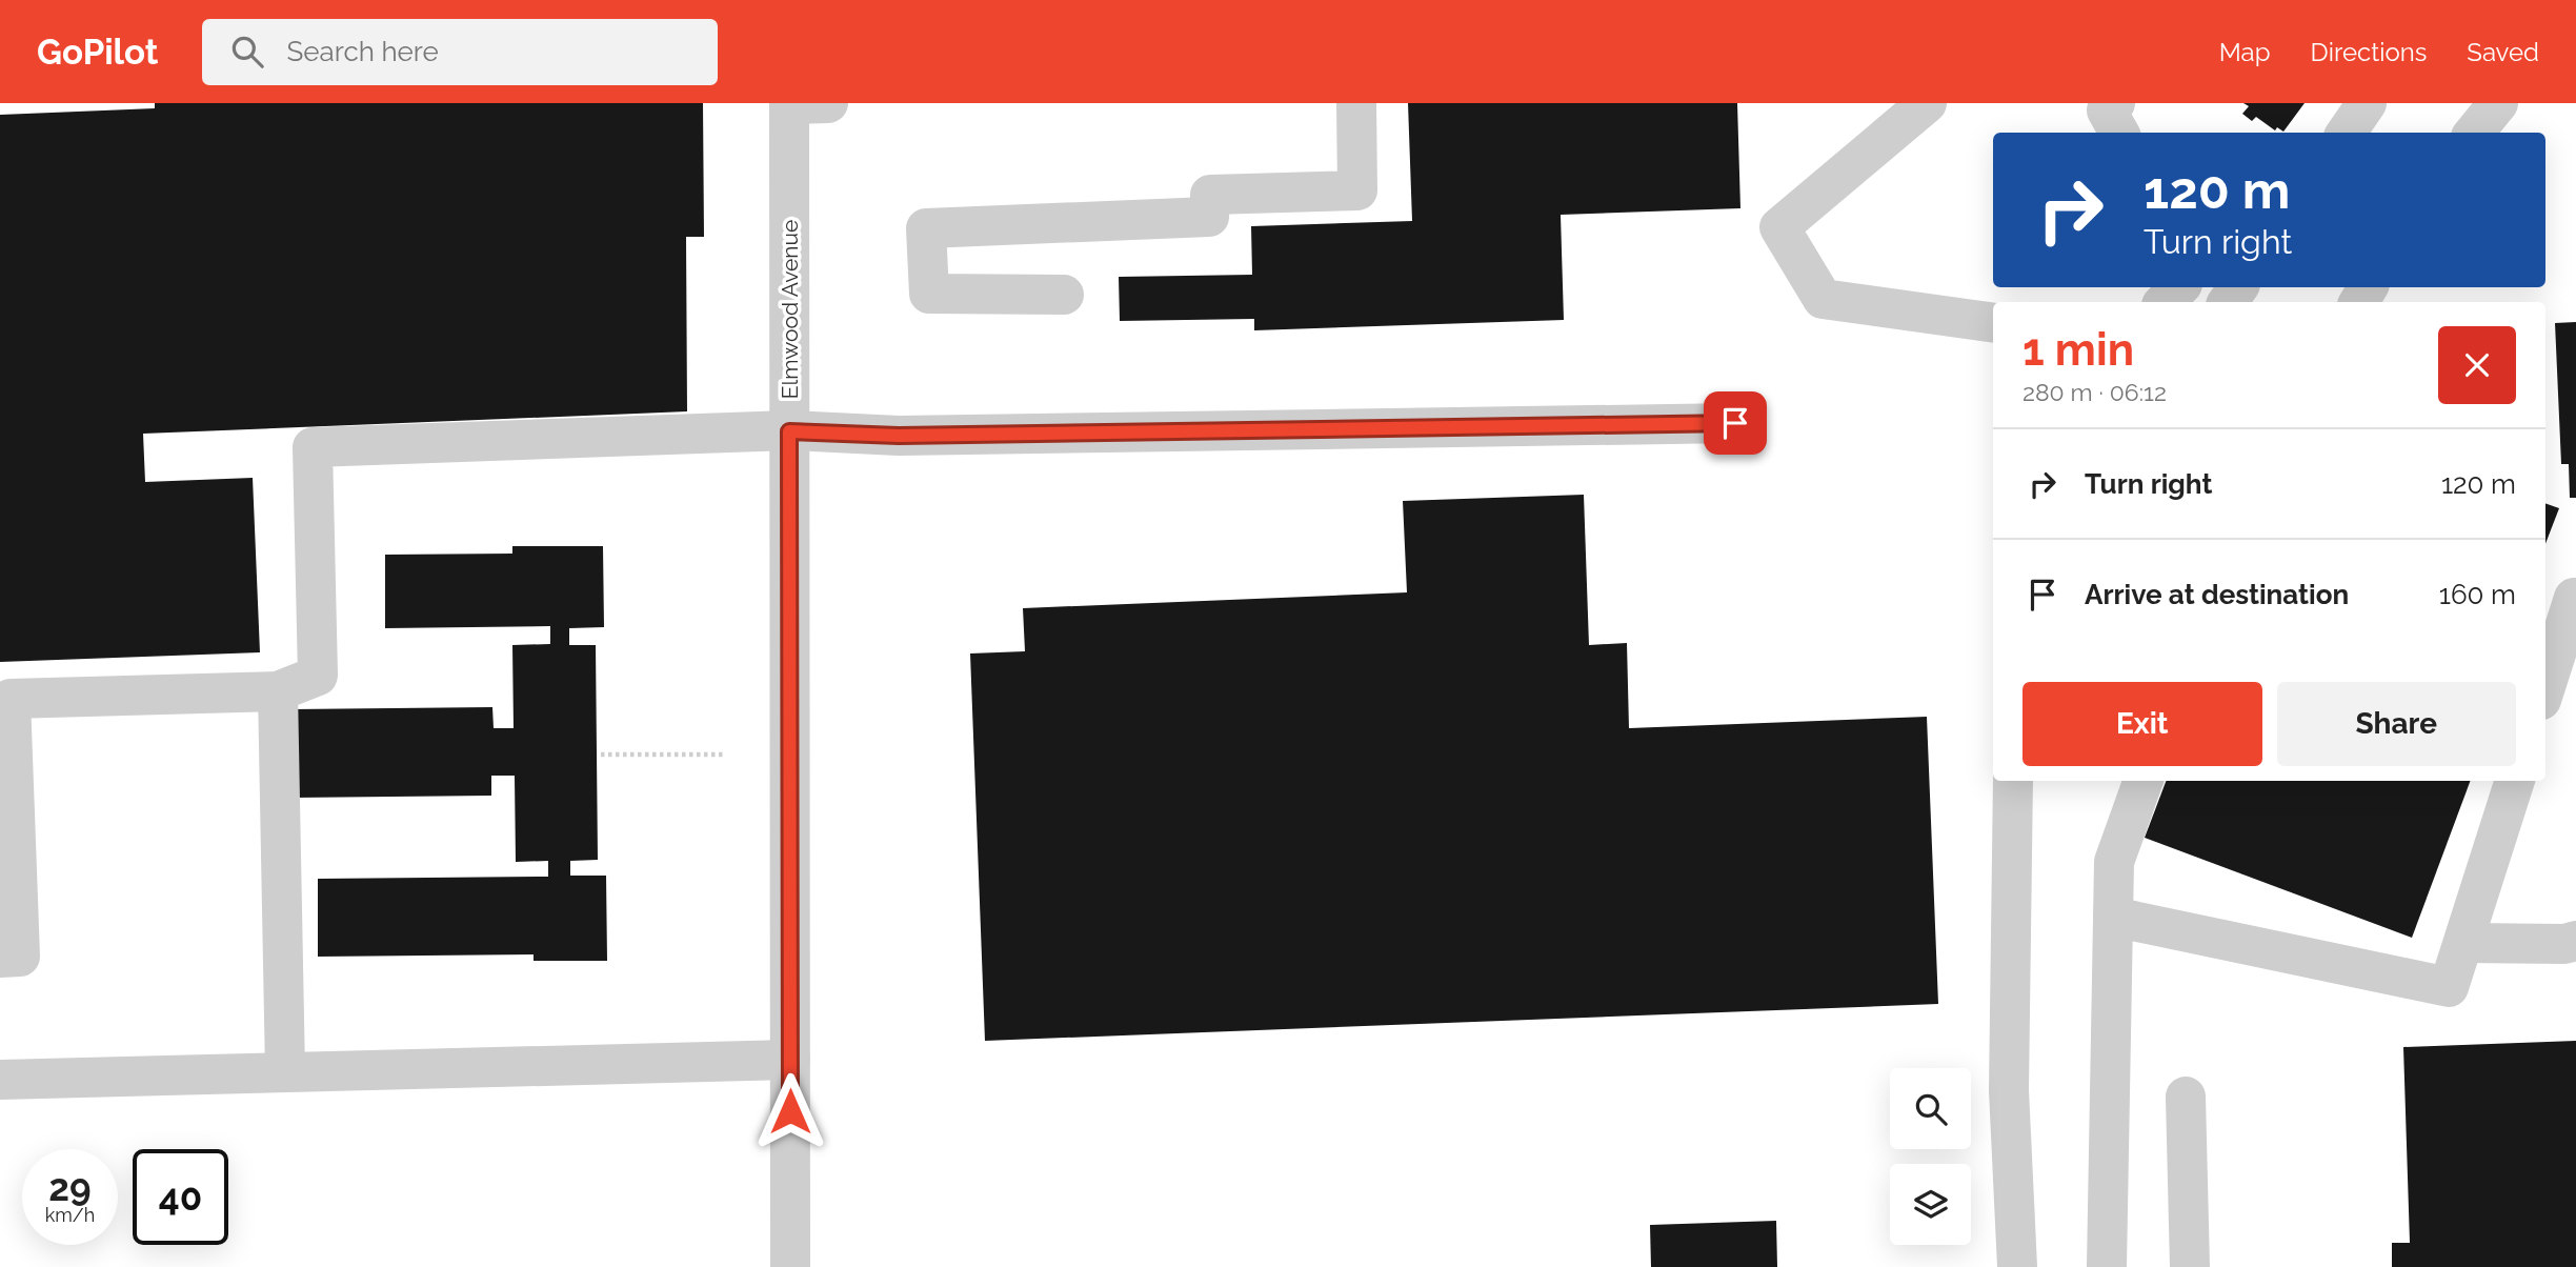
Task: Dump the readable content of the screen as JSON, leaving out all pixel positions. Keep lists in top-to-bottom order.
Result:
{
  "streets": {
    "street": ["Elmwood Avenue"]
  },
  "page": {
    "header": "GoPilot",
    "search": "Search here",
    "nav": ["Map", "Directions", "Saved"],
    "turn": ["120 m", "Turn right"],
    "heading": ["1 min", "280 m · 06:12"],
    "list": [
      {
        "name": "Turn right",
        "value": "120 m"
      },
      {
        "name": "Arrive at destination",
        "value": "160 m"
      }
    ],
    "buttons": ["Exit", "Share"],
    "speed": "29 km/h",
    "limit": "40"
  }
}
